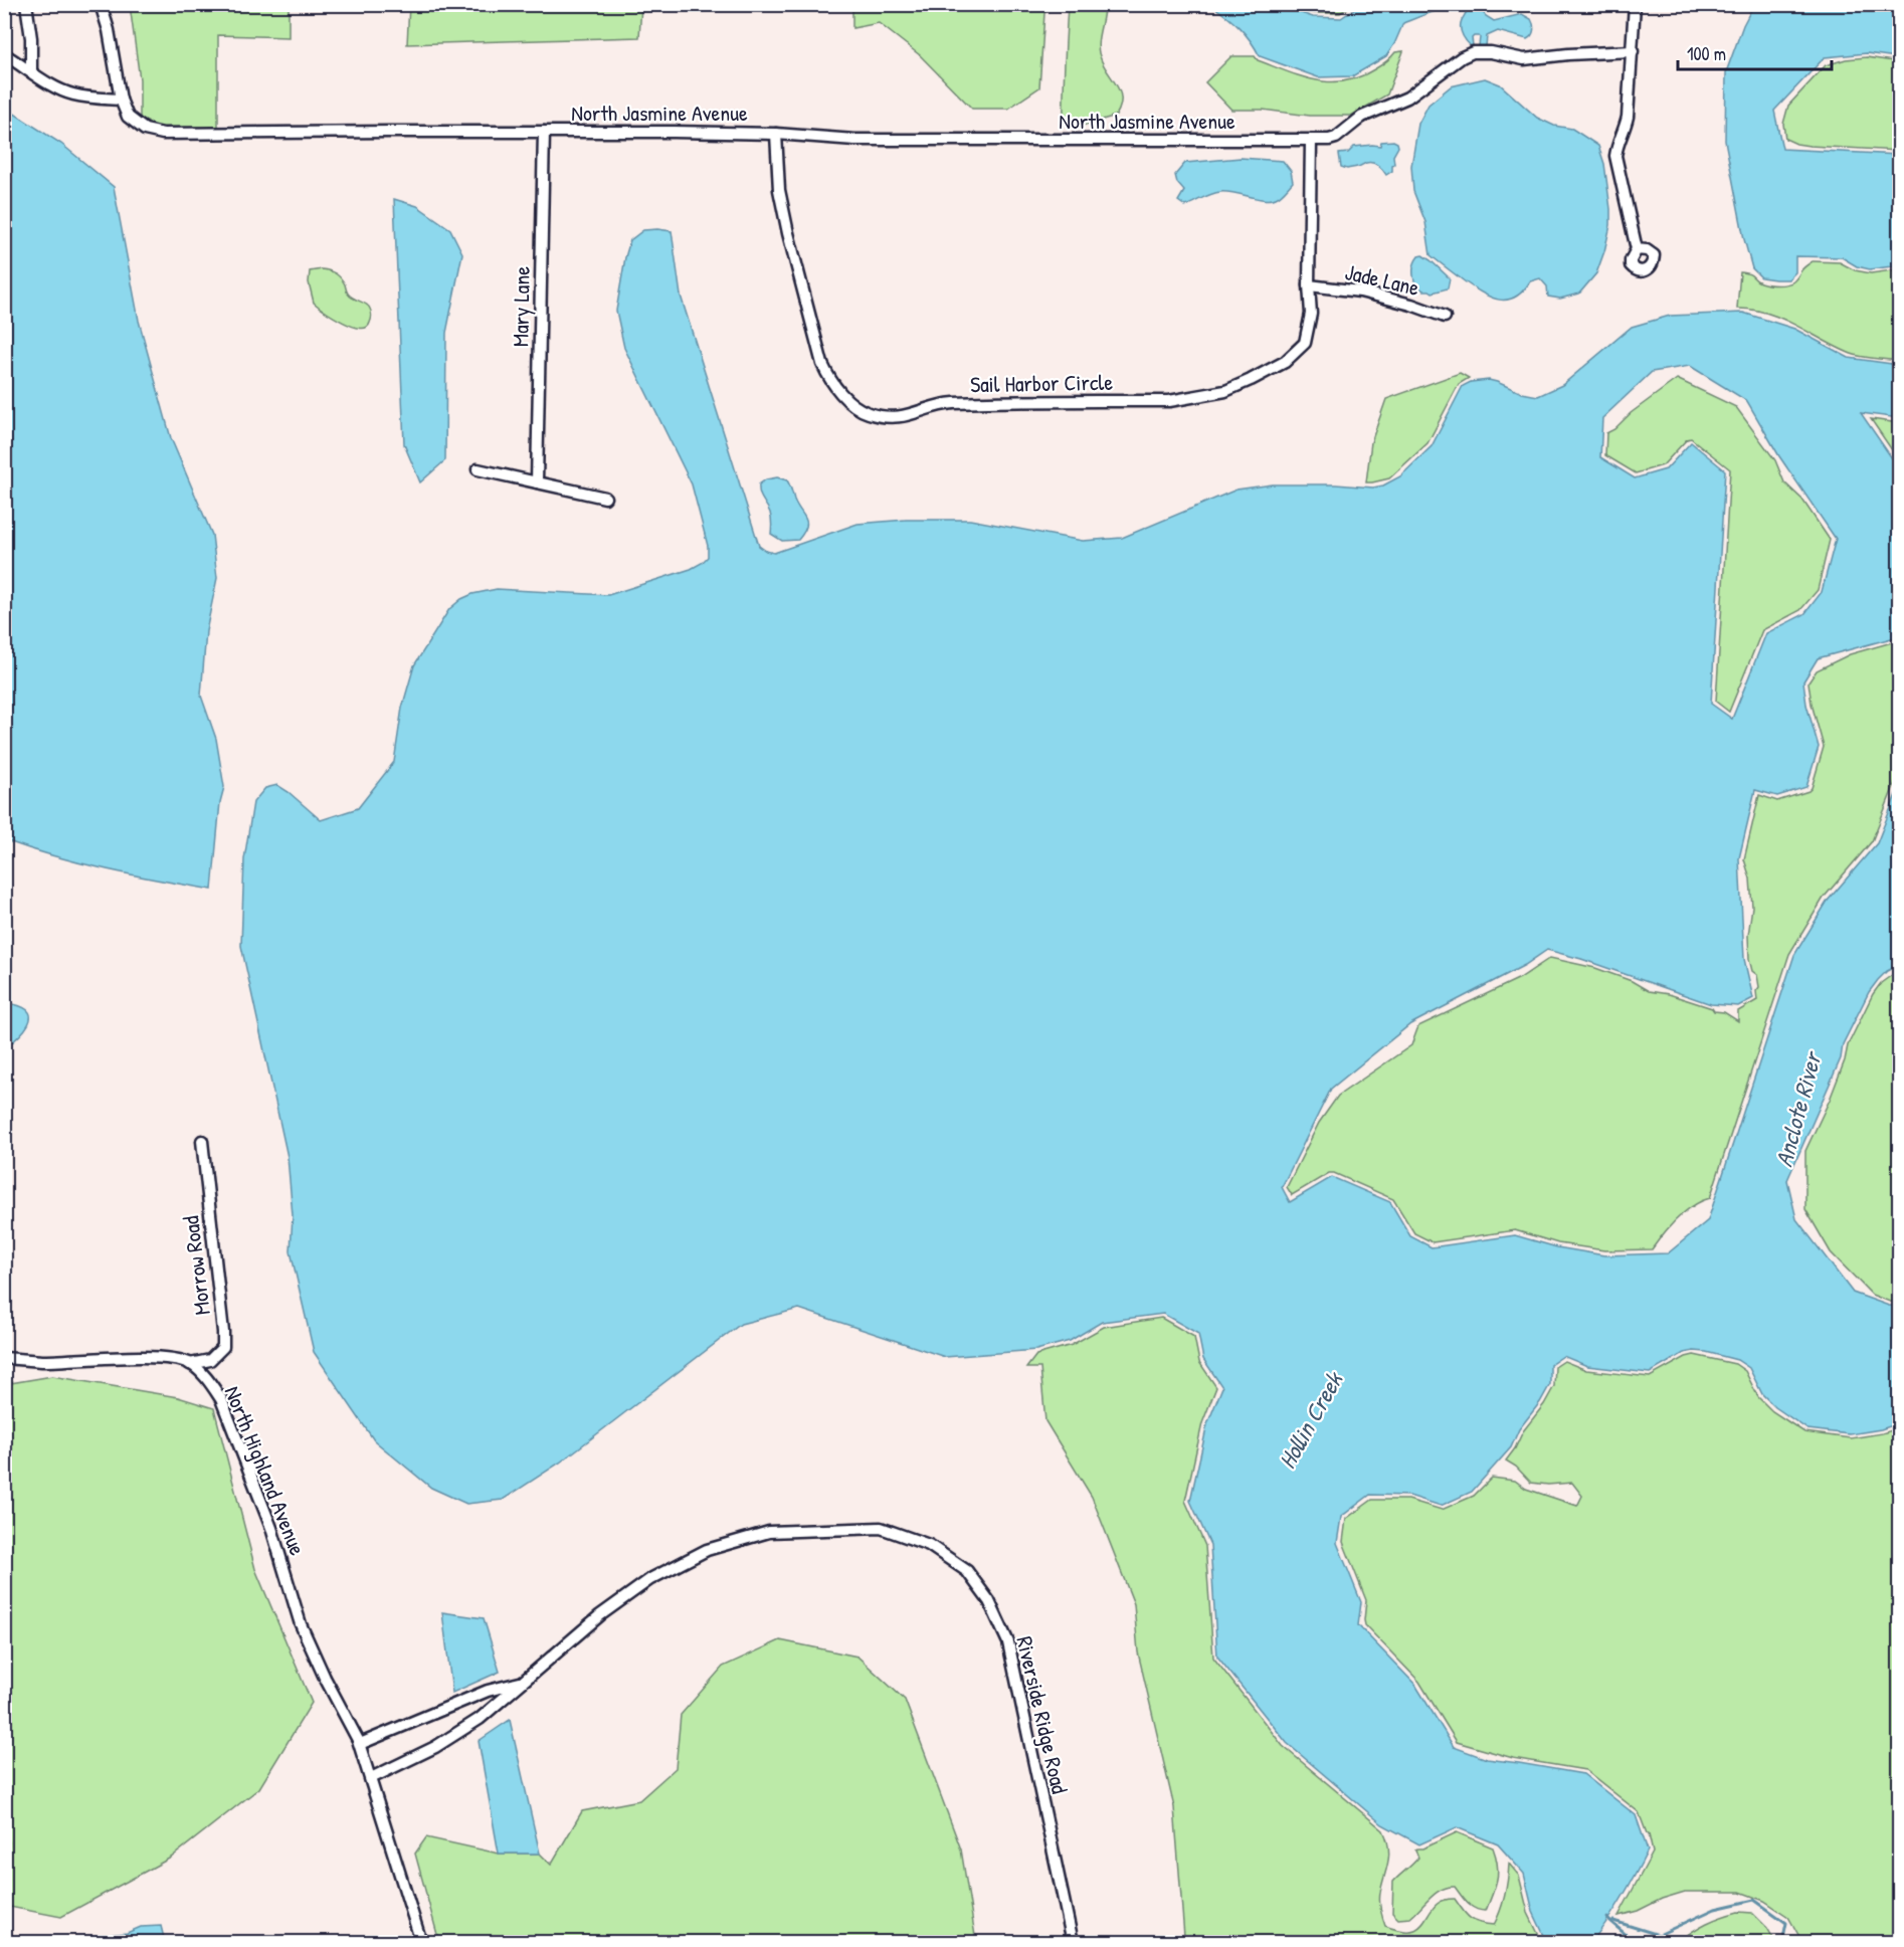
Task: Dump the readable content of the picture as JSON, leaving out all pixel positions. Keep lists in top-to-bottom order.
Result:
{
  "streets": {
    "street": [
      "North Jasmine Avenue",
      "Jade Lane",
      "Mary Lane",
      "Sail Harbor Circle",
      "Morrow Road",
      "North Highland Avenue",
      "Riverside Ridge Road"
    ]
  },
  "crossings": [
    ["North Jasmine Avenue", "Mary Lane"],
    ["North Jasmine Avenue", "Sail Harbor Circle"],
    ["Jade Lane", "Sail Harbor Circle"],
    ["Morrow Road", "North Highland Avenue"],
    ["North Highland Avenue", "Riverside Ridge Road"]
  ],
  "water": ["Anclote River", "Hollin Creek"],
  "scale_bar": "100 m"
}
